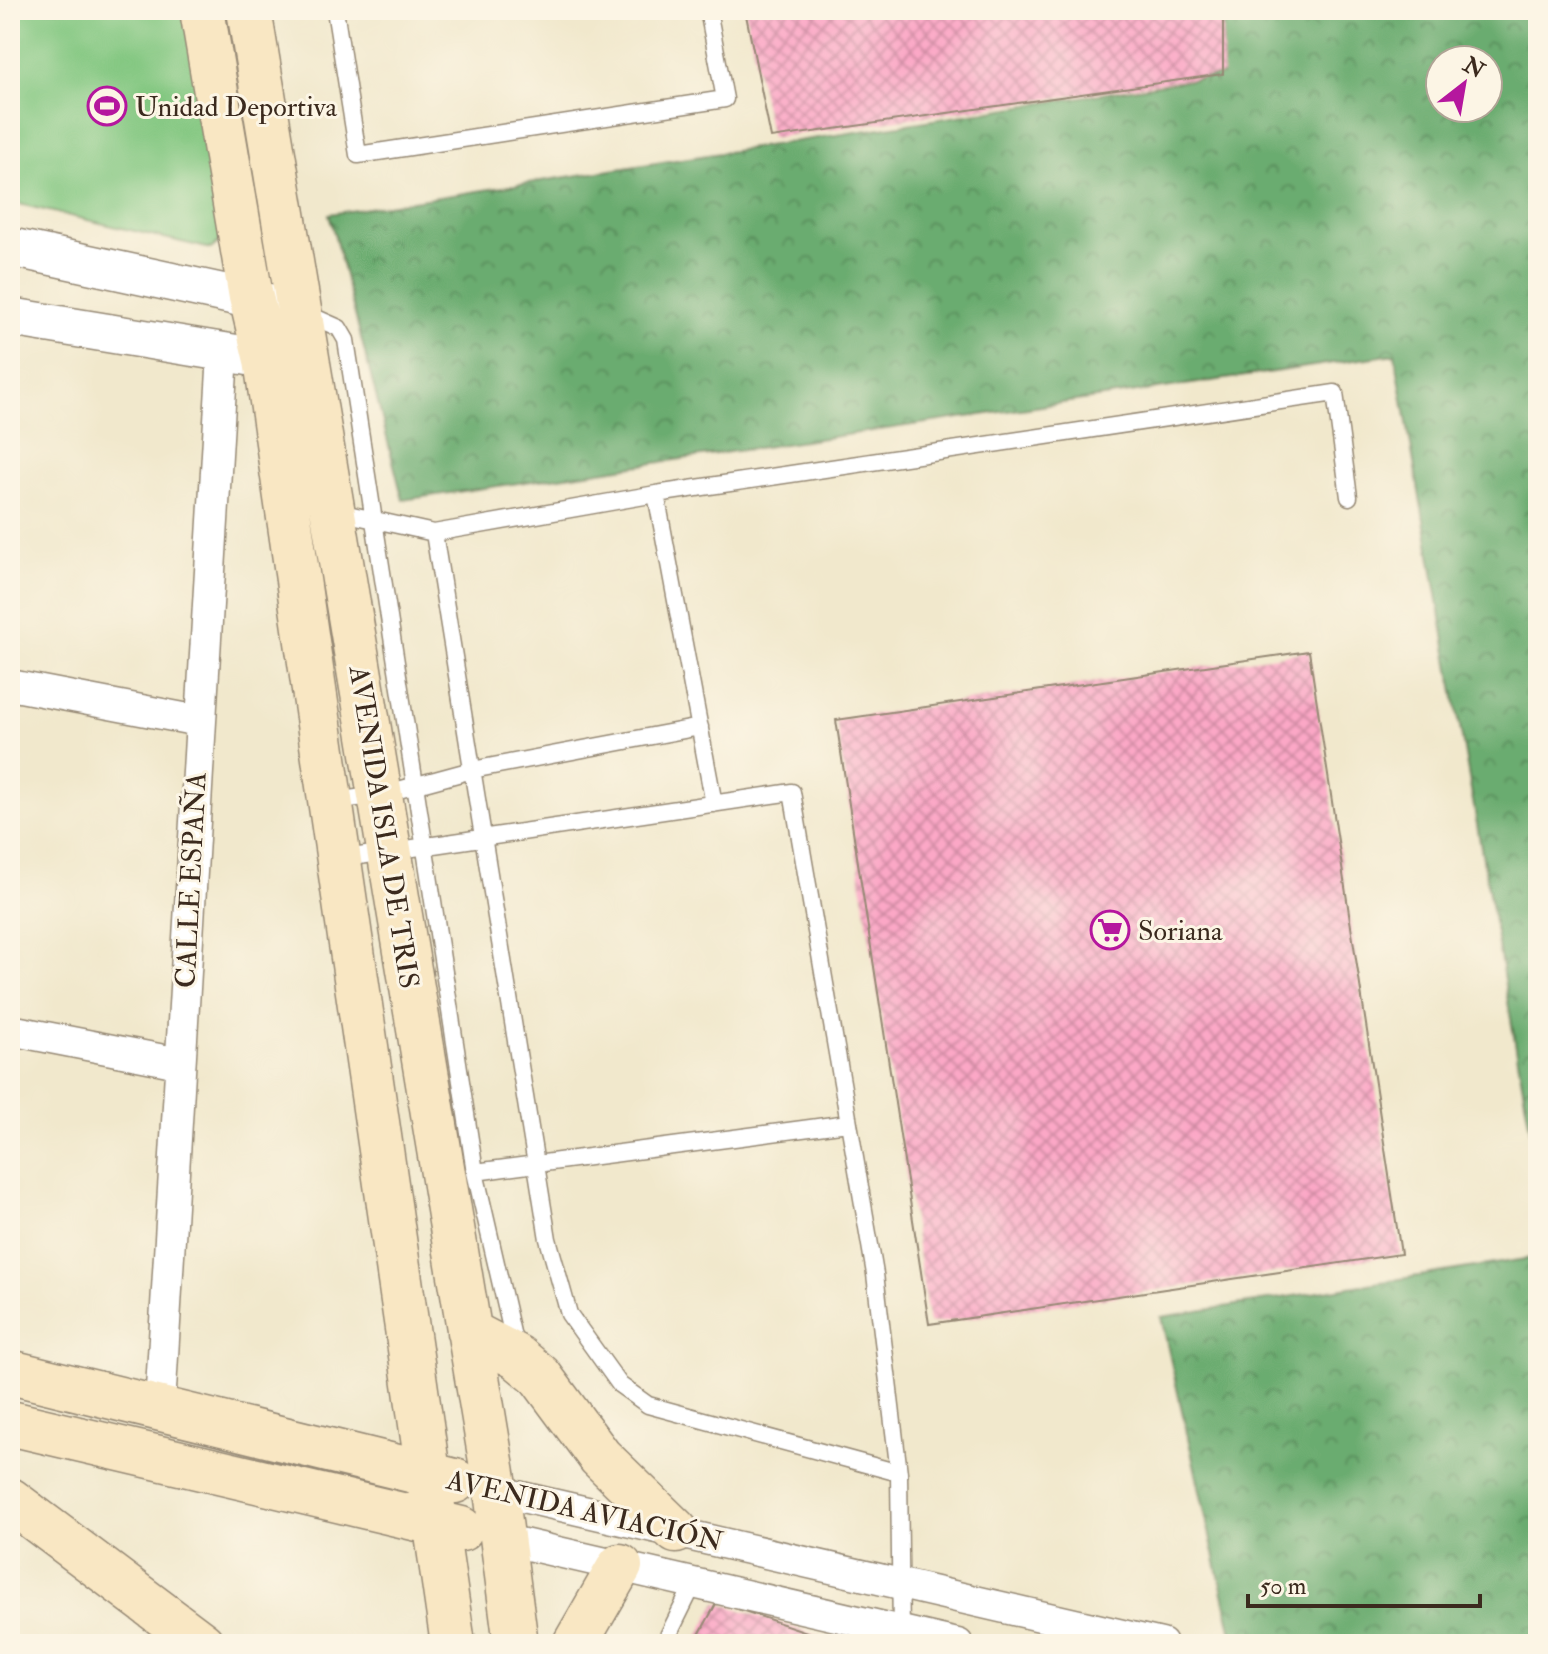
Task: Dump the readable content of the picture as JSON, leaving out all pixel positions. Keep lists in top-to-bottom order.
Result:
{
  "streets": {
    "main road": ["AVENIDA ISLA DE TRIS", "AVENIDA AVIACIÓN"],
    "street": ["CALLE ESPAÑA"]
  },
  "crossings": [
    ["AVENIDA ISLA DE TRIS", "AVENIDA AVIACIÓN"],
    ["CALLE ESPAÑA", "AVENIDA AVIACIÓN"]
  ],
  "places": {
    "sports": ["Unidad Deportiva"],
    "supermarket": ["Soriana"]
  },
  "scale_bar": "50 m",
  "north": "top right"
}
